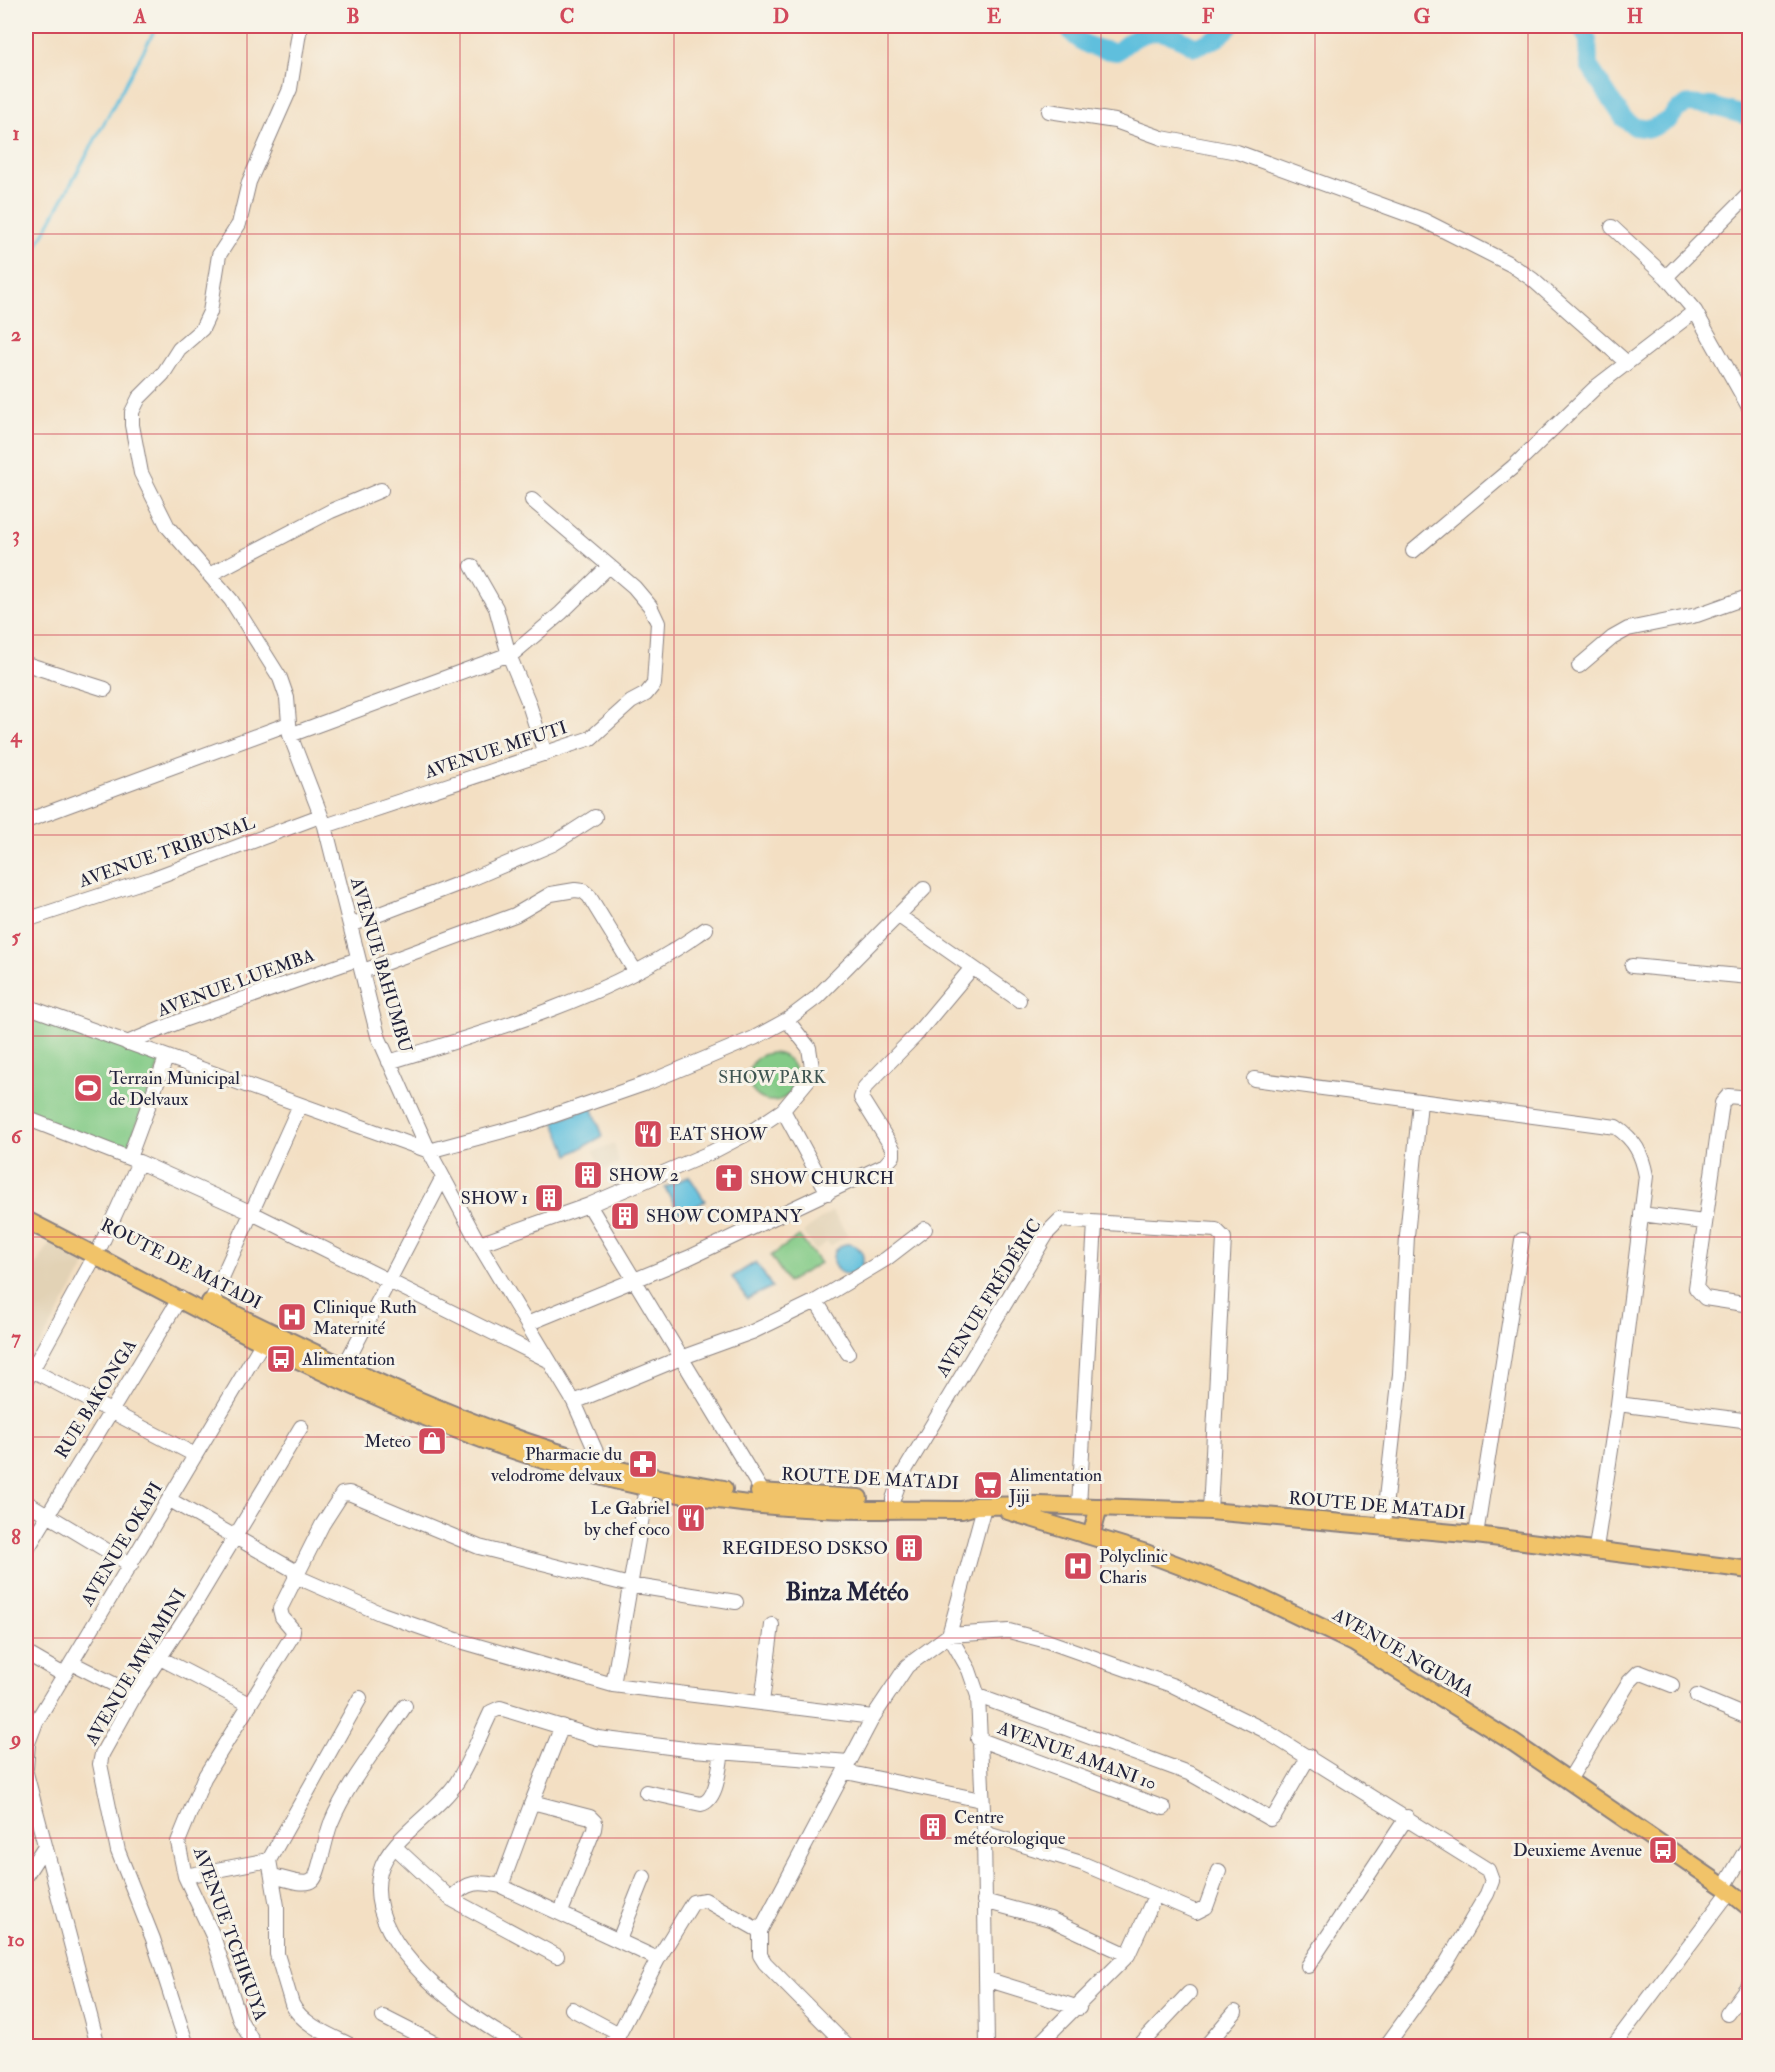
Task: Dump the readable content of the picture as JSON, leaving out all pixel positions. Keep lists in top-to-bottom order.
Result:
{
  "streets": {
    "main road": ["ROUTE DE MATADI", "AVENUE NGUMA"],
    "street": [
      "AVENUE MFUTI",
      "AVENUE TRIBUNAL",
      "AVENUE BAHUMBU",
      "AVENUE LUEMBA",
      "AVENUE FRÉDÉRIC",
      "RUE BAKONGA",
      "AVENUE OKAPI",
      "AVENUE MWAMINI",
      "AVENUE AMANI 10",
      "AVENUE TCHIKUYA"
    ]
  },
  "crossings": [
    ["AVENUE MFUTI", "AVENUE TRIBUNAL"],
    ["AVENUE MFUTI", "AVENUE BAHUMBU"],
    ["AVENUE TRIBUNAL", "AVENUE BAHUMBU"],
    ["AVENUE BAHUMBU", "AVENUE LUEMBA"],
    ["AVENUE BAHUMBU", "ROUTE DE MATADI"],
    ["ROUTE DE MATADI", "AVENUE FRÉDÉRIC"],
    ["ROUTE DE MATADI", "RUE BAKONGA"],
    ["ROUTE DE MATADI", "AVENUE OKAPI"],
    ["ROUTE DE MATADI", "AVENUE NGUMA"]
  ],
  "districts": ["Binza Météo"],
  "parks": ["SHOW PARK"],
  "places": {
    "sports": ["Terrain Municipal de Delvaux"],
    "restaurant": ["EAT SHOW", "Le Gabriel by chef coco"],
    "building": [
      "SHOW 2",
      "SHOW 1",
      "SHOW COMPANY",
      "REGIDESO DSKSO",
      "Centre météorologique"
    ],
    "church": ["SHOW CHURCH"],
    "hospital": ["Clinique Ruth Maternité", "Polyclinic Charis"],
    "bus stop": ["Alimentation", "Deuxieme Avenue"],
    "shop": ["Meteo"],
    "pharmacy": ["Pharmacie du velodrome delvaux"],
    "supermarket": ["Alimentation Jiji"]
  },
  "grid": {
    "columns": [
      "A",
      "B",
      "C",
      "D",
      "E",
      "F",
      "G",
      "H"
    ],
    "rows": [
      "1",
      "2",
      "3",
      "4",
      "5",
      "6",
      "7",
      "8",
      "9",
      "10"
    ]
  }
}
